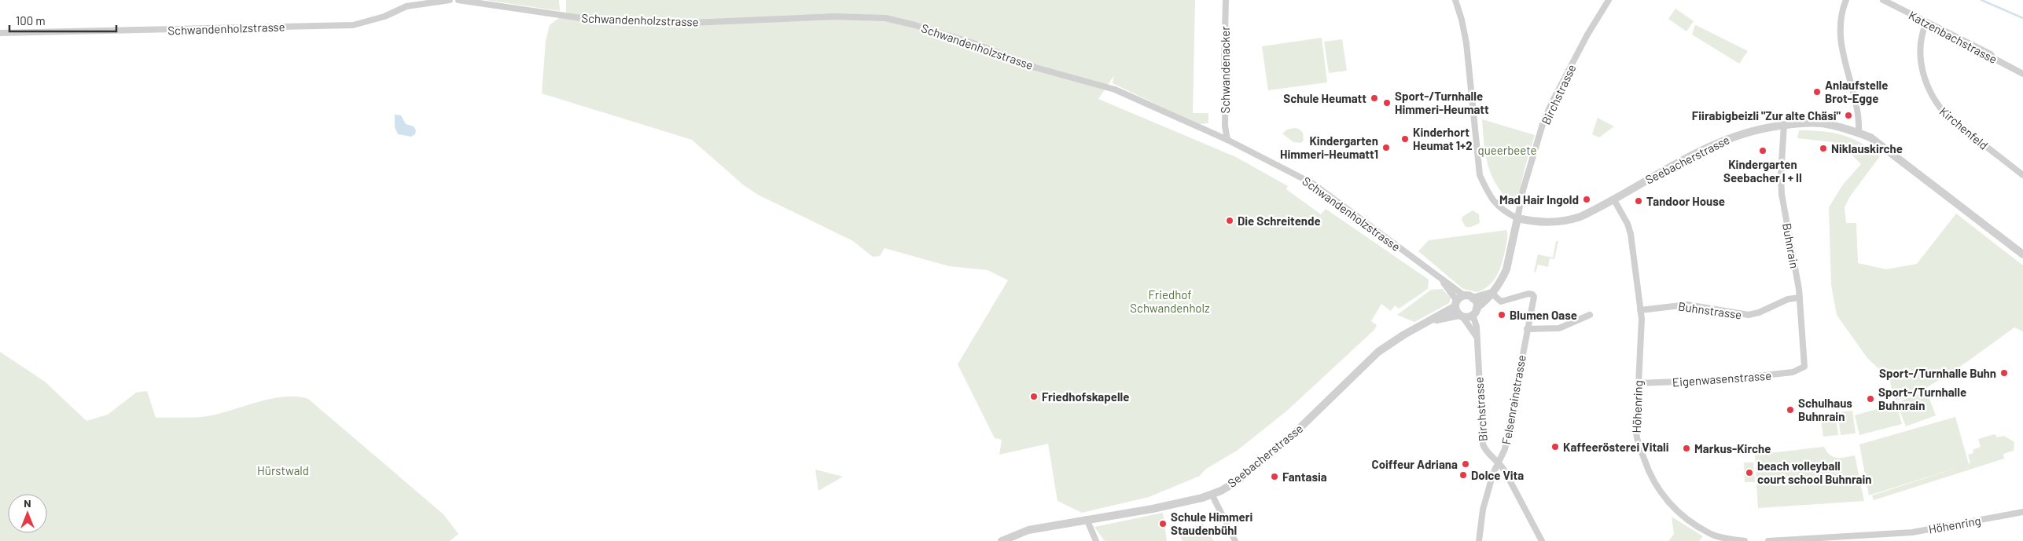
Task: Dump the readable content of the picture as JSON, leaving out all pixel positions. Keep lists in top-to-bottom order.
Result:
{
  "streets": {
    "street": [
      "Schwandenholzstrasse",
      "Katzenbachstrasse",
      "Schwandenacker",
      "Birchstrasse",
      "Kirchenfeld",
      "Seebacherstrasse",
      "Buhnrain",
      "Buhnstrasse",
      "Eigenwasenstrasse",
      "Felsenrainstrasse",
      "Höhenring"
    ]
  },
  "crossings": [
    ["Schwandenholzstrasse", "Schwandenacker"],
    ["Schwandenholzstrasse", "Birchstrasse"],
    ["Schwandenholzstrasse", "Seebacherstrasse"],
    ["Katzenbachstrasse", "Kirchenfeld"],
    ["Birchstrasse", "Seebacherstrasse"],
    ["Birchstrasse", "Felsenrainstrasse"],
    ["Seebacherstrasse", "Buhnrain"],
    ["Buhnrain", "Buhnstrasse"],
    ["Buhnrain", "Eigenwasenstrasse"],
    ["Buhnstrasse", "Höhenring"],
    ["Eigenwasenstrasse", "Höhenring"]
  ],
  "parks": ["queerbeete", "Friedhof Schwandenholz", "Hürstwald"],
  "places": [
    "Anlaufstelle Brot-Egge",
    "Schule Heumatt",
    "Sport-/Turnhalle Himmeri-Heumatt",
    "Fiirabigbeizli \"Zur alte Chäsi\"",
    "Kinderhort Heumat 1+2",
    "Kindergarten Himmeri-Heumatt1",
    "Niklauskirche",
    "Kindergarten Seebacher I + II",
    "Mad Hair Ingold",
    "Tandoor House",
    "Die Schreitende",
    "Blumen Oase",
    "Sport-/Turnhalle Buhn",
    "Friedhofskapelle",
    "Sport-/Turnhalle Buhnrain",
    "Schulhaus Buhnrain",
    "Kaffeerösterei Vitali",
    "Markus-Kirche",
    "Coiffeur Adriana",
    "beach volleyball court school Buhnrain",
    "Dolce Vita",
    "Fantasia",
    "Schule Himmeri Staudenbühl"
  ],
  "scale_bar": "100 m",
  "north": "top"
}
